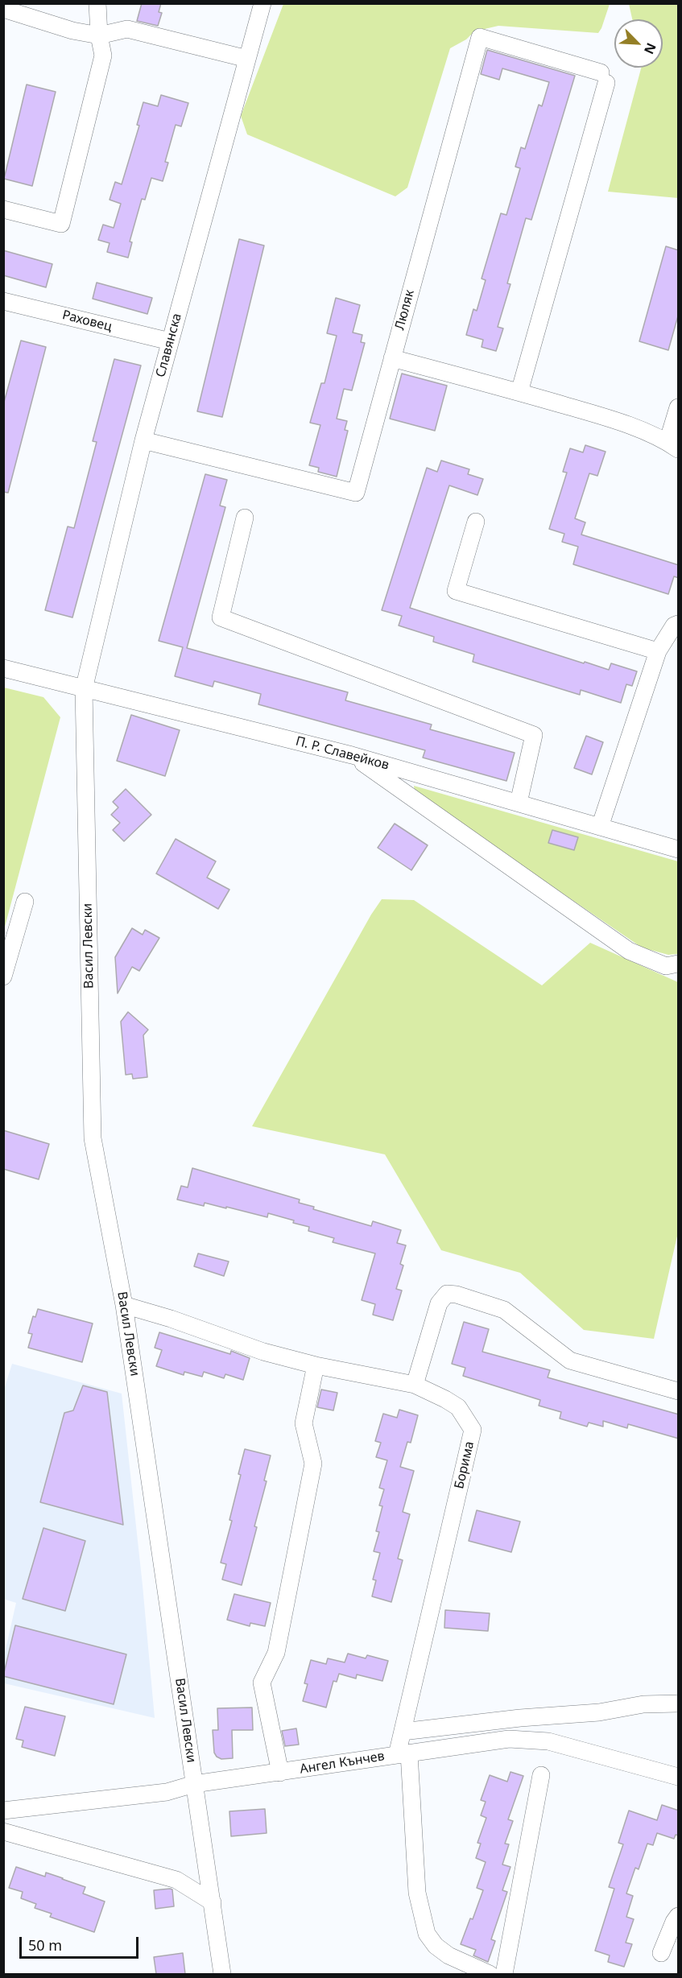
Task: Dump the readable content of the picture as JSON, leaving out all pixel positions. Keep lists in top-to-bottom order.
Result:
{
  "streets": {
    "street": [
      "Люляк",
      "Раховец",
      "Славянска",
      "П. Р. Славейков",
      "Васил Левски",
      "Борима",
      "Ангел Кънчев"
    ]
  },
  "crossings": [
    ["Люляк", "Славянска"],
    ["Раховец", "Славянска"],
    ["Славянска", "П. Р. Славейков"],
    ["Славянска", "Васил Левски"],
    ["П. Р. Славейков", "Васил Левски"],
    ["Васил Левски", "Борима"],
    ["Васил Левски", "Ангел Кънчев"],
    ["Борима", "Ангел Кънчев"]
  ],
  "scale_bar": "50 m",
  "north": "bottom right"
}
